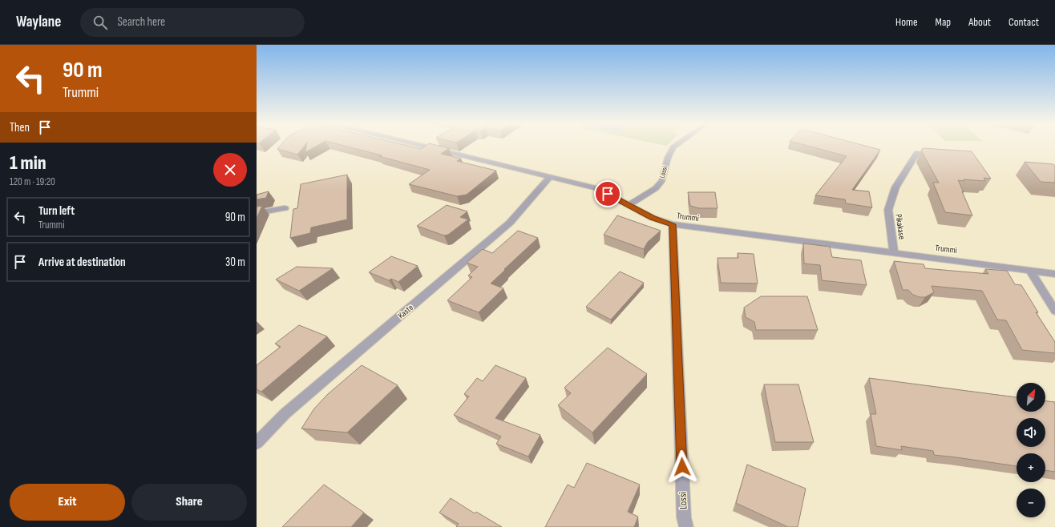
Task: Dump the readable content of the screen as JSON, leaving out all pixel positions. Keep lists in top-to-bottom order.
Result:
{
  "streets": {
    "street": [
      "Lossi",
      "Trummi",
      "Pikakase",
      "Kaste"
    ]
  },
  "crossings": [
    ["Lossi", "Trummi"],
    ["Trummi", "Pikakase"],
    ["Trummi", "Kaste"]
  ],
  "north": "top right",
  "page": {
    "header": "Waylane",
    "search": "Search here",
    "nav": [
      "Home",
      "Map",
      "About",
      "Contact"
    ],
    "turn": ["90 m", "Trummi"],
    "then": "Then",
    "heading": ["1 min", "120 m · 19:20"],
    "list": [
      {
        "name": "Turn left",
        "note": "Trummi",
        "value": "90 m"
      },
      {
        "name": "Arrive at destination",
        "value": "30 m"
      }
    ],
    "map_buttons": ["+", "−"],
    "buttons": ["Exit", "Share"]
  }
}
